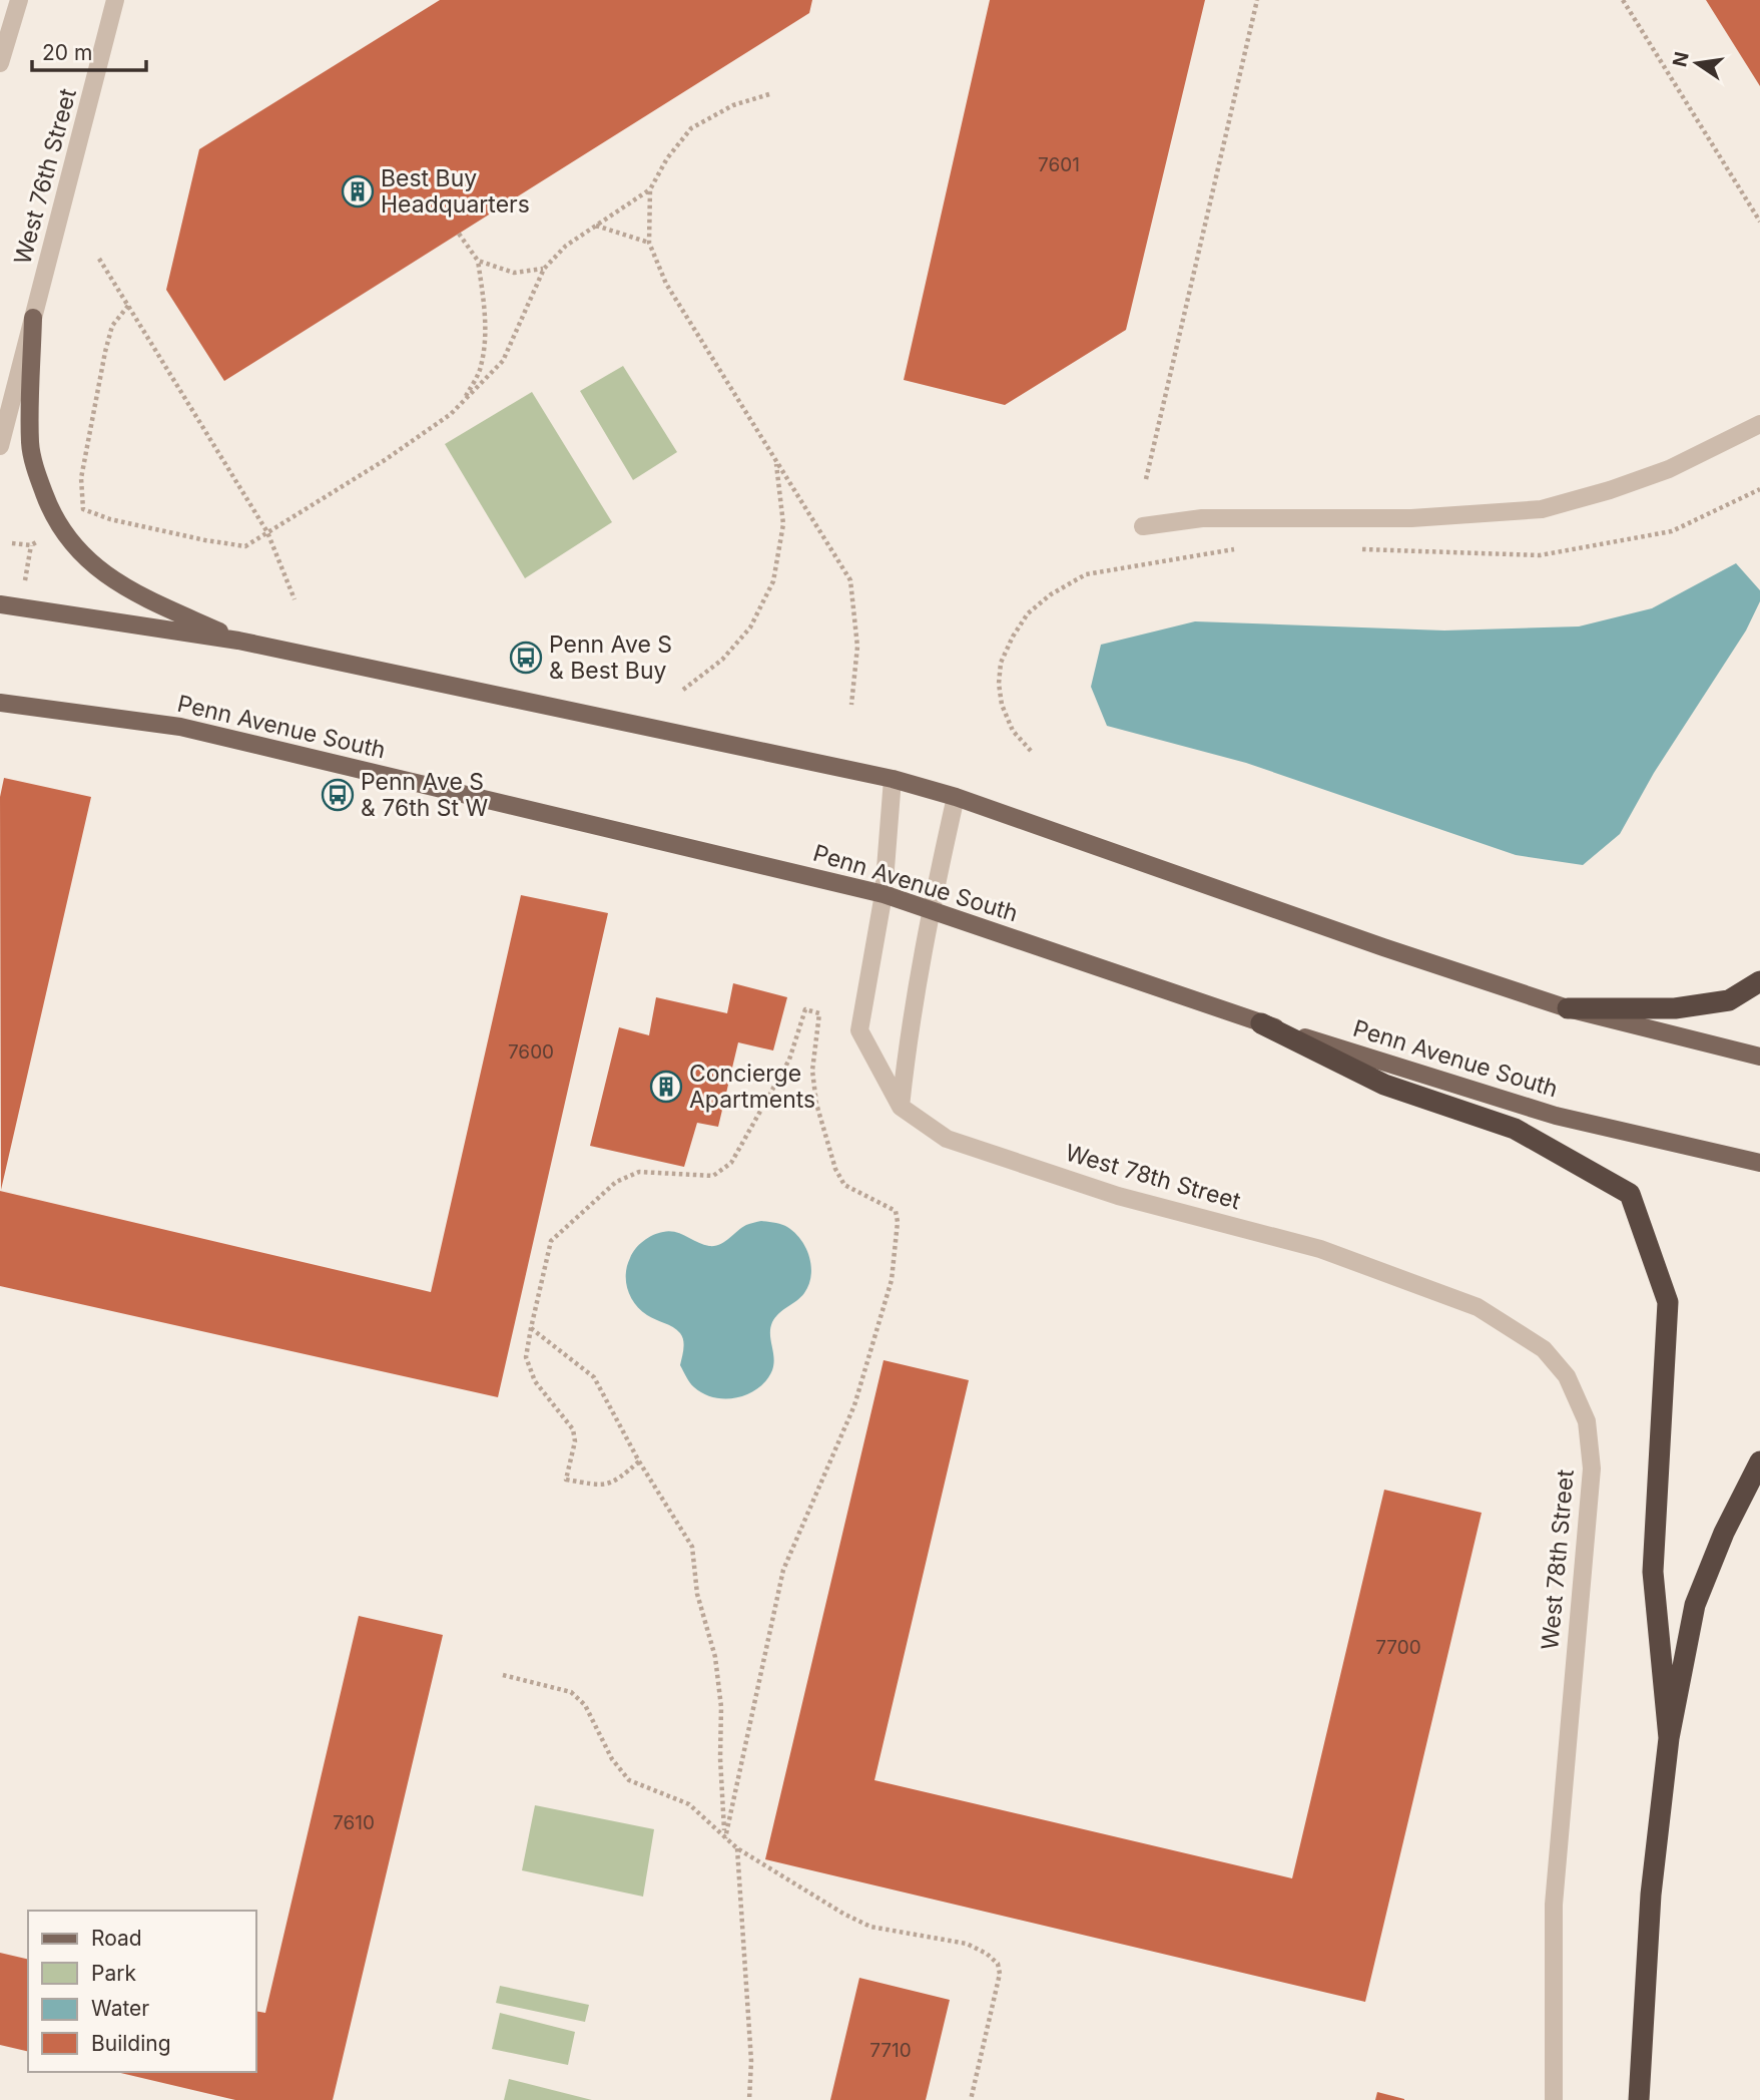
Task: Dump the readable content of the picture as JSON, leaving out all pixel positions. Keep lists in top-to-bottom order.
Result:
{
  "streets": {
    "main road": ["Penn Avenue South"],
    "street": ["West 76th Street", "West 78th Street"]
  },
  "crossings": [
    ["Penn Avenue South", "West 78th Street"]
  ],
  "places": {
    "building": ["Best Buy Headquarters", "Concierge Apartments"],
    "bus stop": ["Penn Ave S & Best Buy", "Penn Ave S & 76th St W"]
  },
  "house_numbers": [
    "7601",
    "7600",
    "7700",
    "7610",
    "7710"
  ],
  "legend": [
    "Road",
    "Park",
    "Water",
    "Building"
  ],
  "scale_bar": "20 m",
  "north": "left"
}
